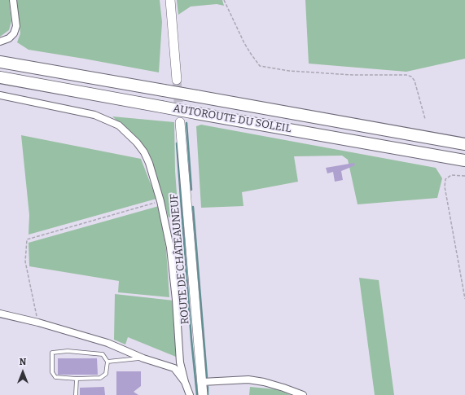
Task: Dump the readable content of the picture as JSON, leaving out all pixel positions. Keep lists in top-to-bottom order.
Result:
{
  "streets": {
    "highway": ["AUTOROUTE DU SOLEIL"],
    "main road": ["ROUTE DE CHÂTEAUNEUF"]
  },
  "north": "top"
}
